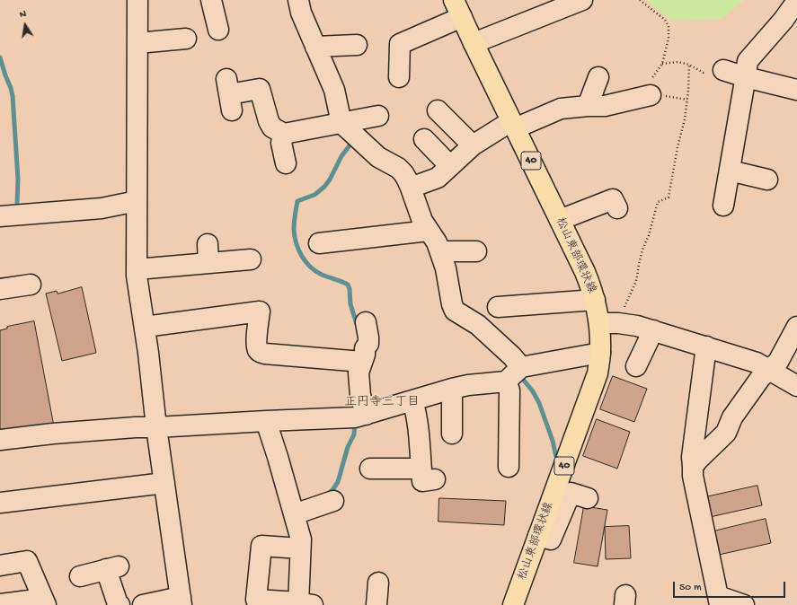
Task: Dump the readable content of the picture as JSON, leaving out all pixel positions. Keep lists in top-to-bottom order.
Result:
{
  "streets": {
    "main road": ["40", "松山東部環状線"]
  },
  "districts": ["正円寺三丁目"],
  "scale_bar": "50 m",
  "north": "top"
}
